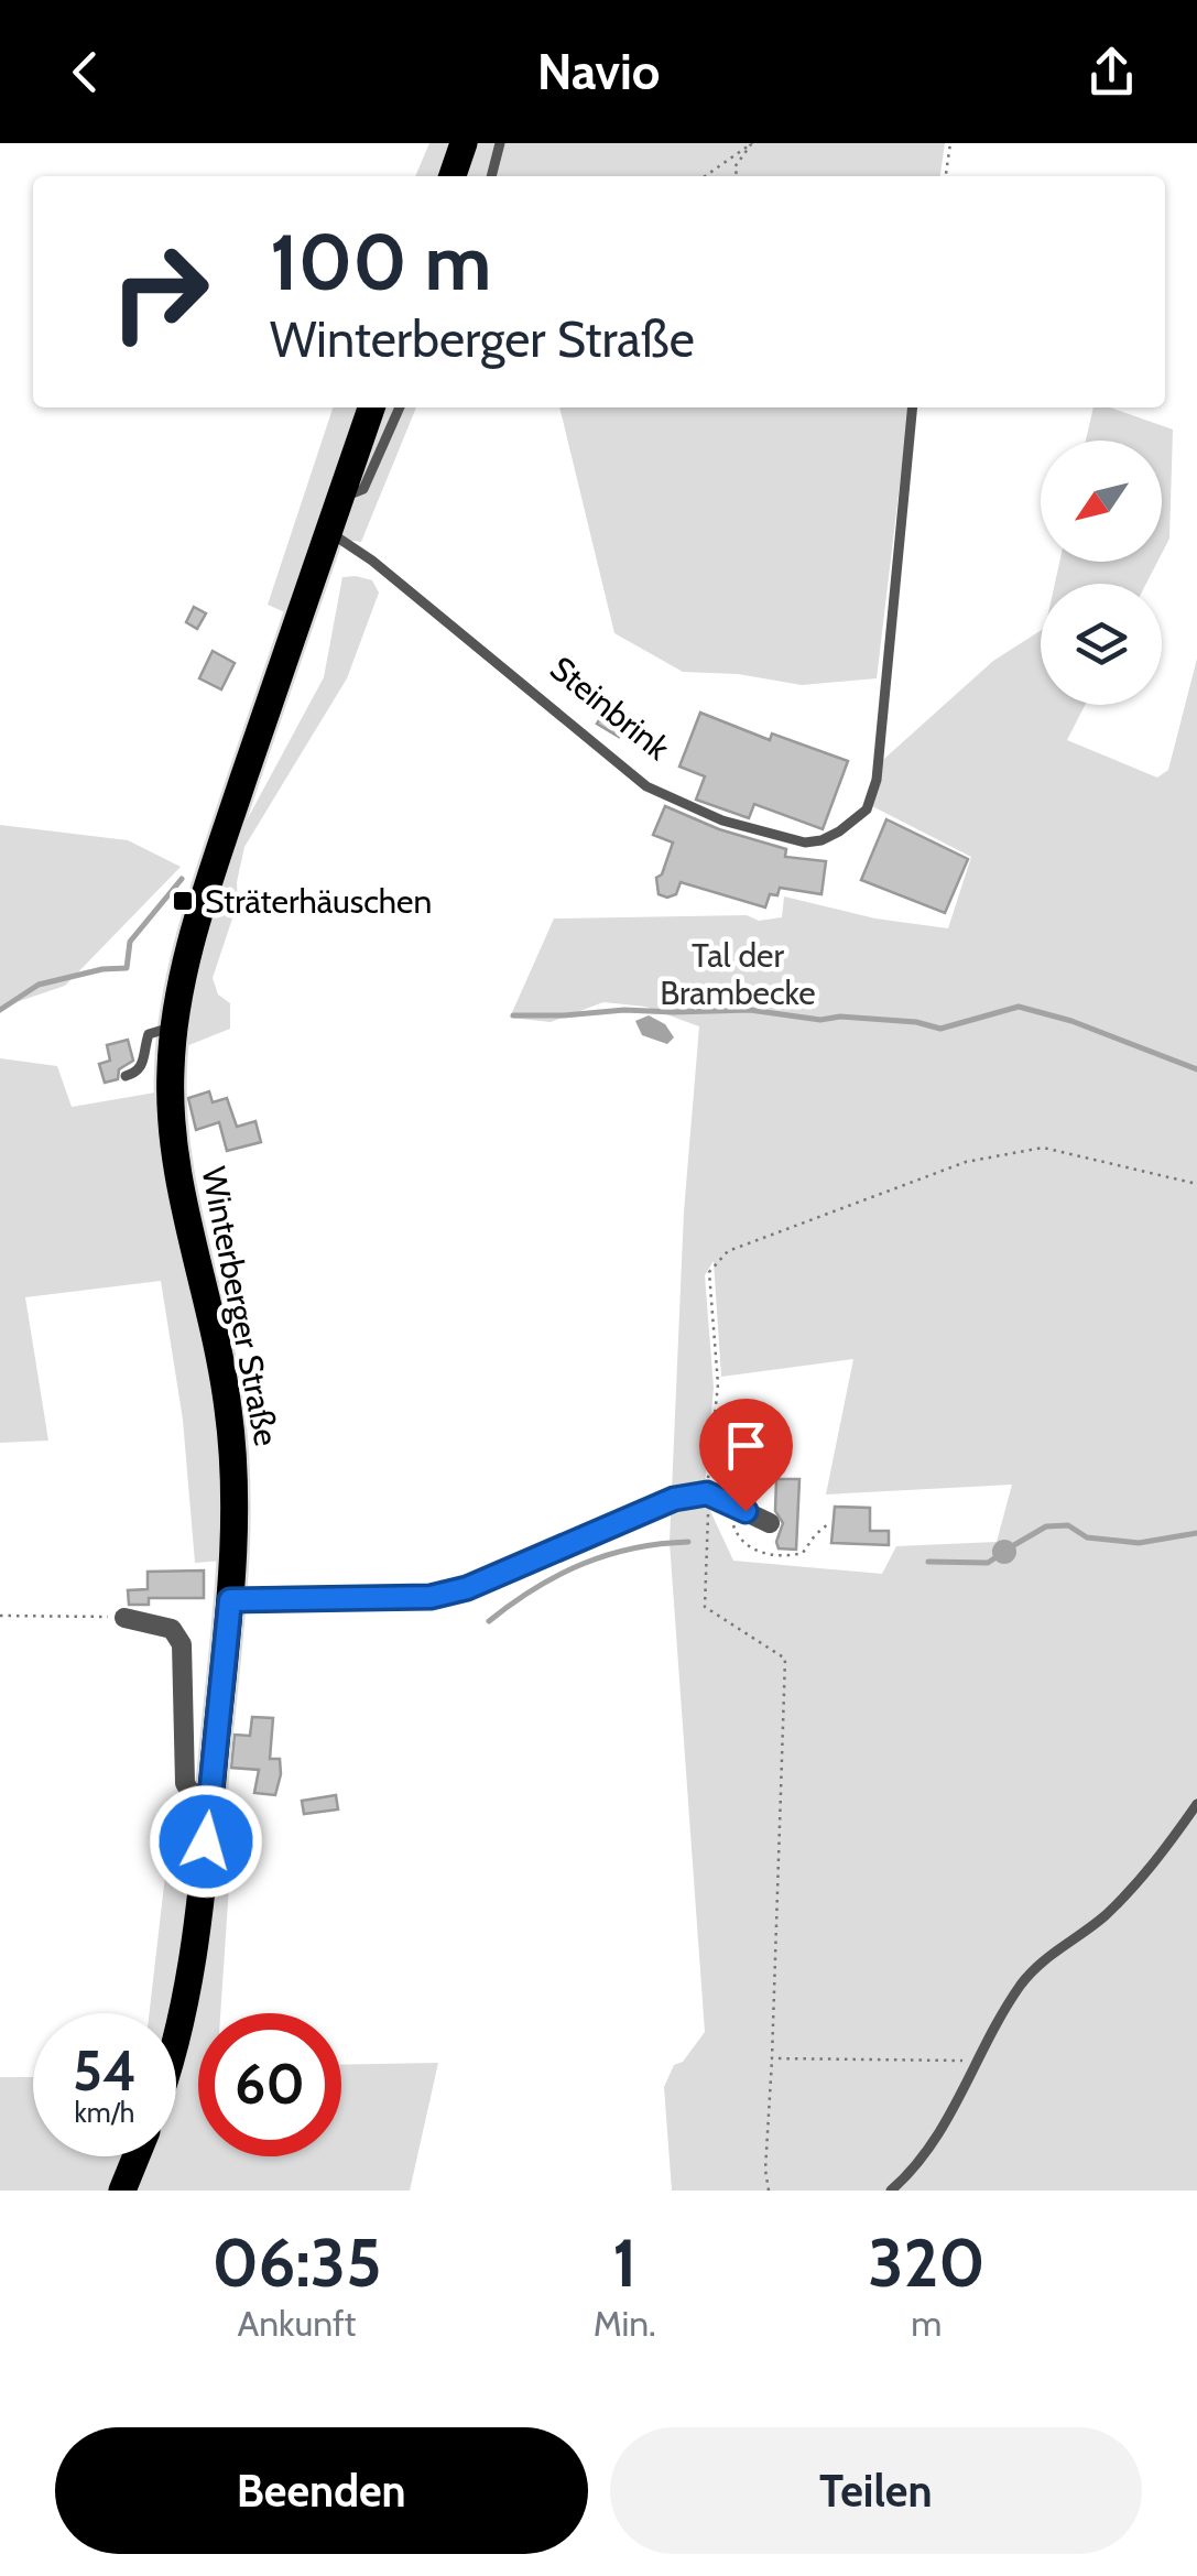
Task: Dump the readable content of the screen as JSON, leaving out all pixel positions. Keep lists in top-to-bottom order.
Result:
{
  "streets": {
    "main road": ["Winterberger Straße"],
    "lane": ["Steinbrink"]
  },
  "crossings": [
    ["Steinbrink", "Winterberger Straße"]
  ],
  "parks": ["Tal der Brambecke"],
  "places": {
    "transit": ["Sträterhäuschen"]
  },
  "north": "bottom left",
  "page": {
    "header": "Navio",
    "turn": ["100 m", "Winterberger Straße"],
    "speed": "54 km/h",
    "limit": "60",
    "eta": [
      "06:35",
      "Ankunft",
      "1",
      "Min.",
      "320",
      "m"
    ],
    "buttons": ["Beenden", "Teilen"]
  }
}
